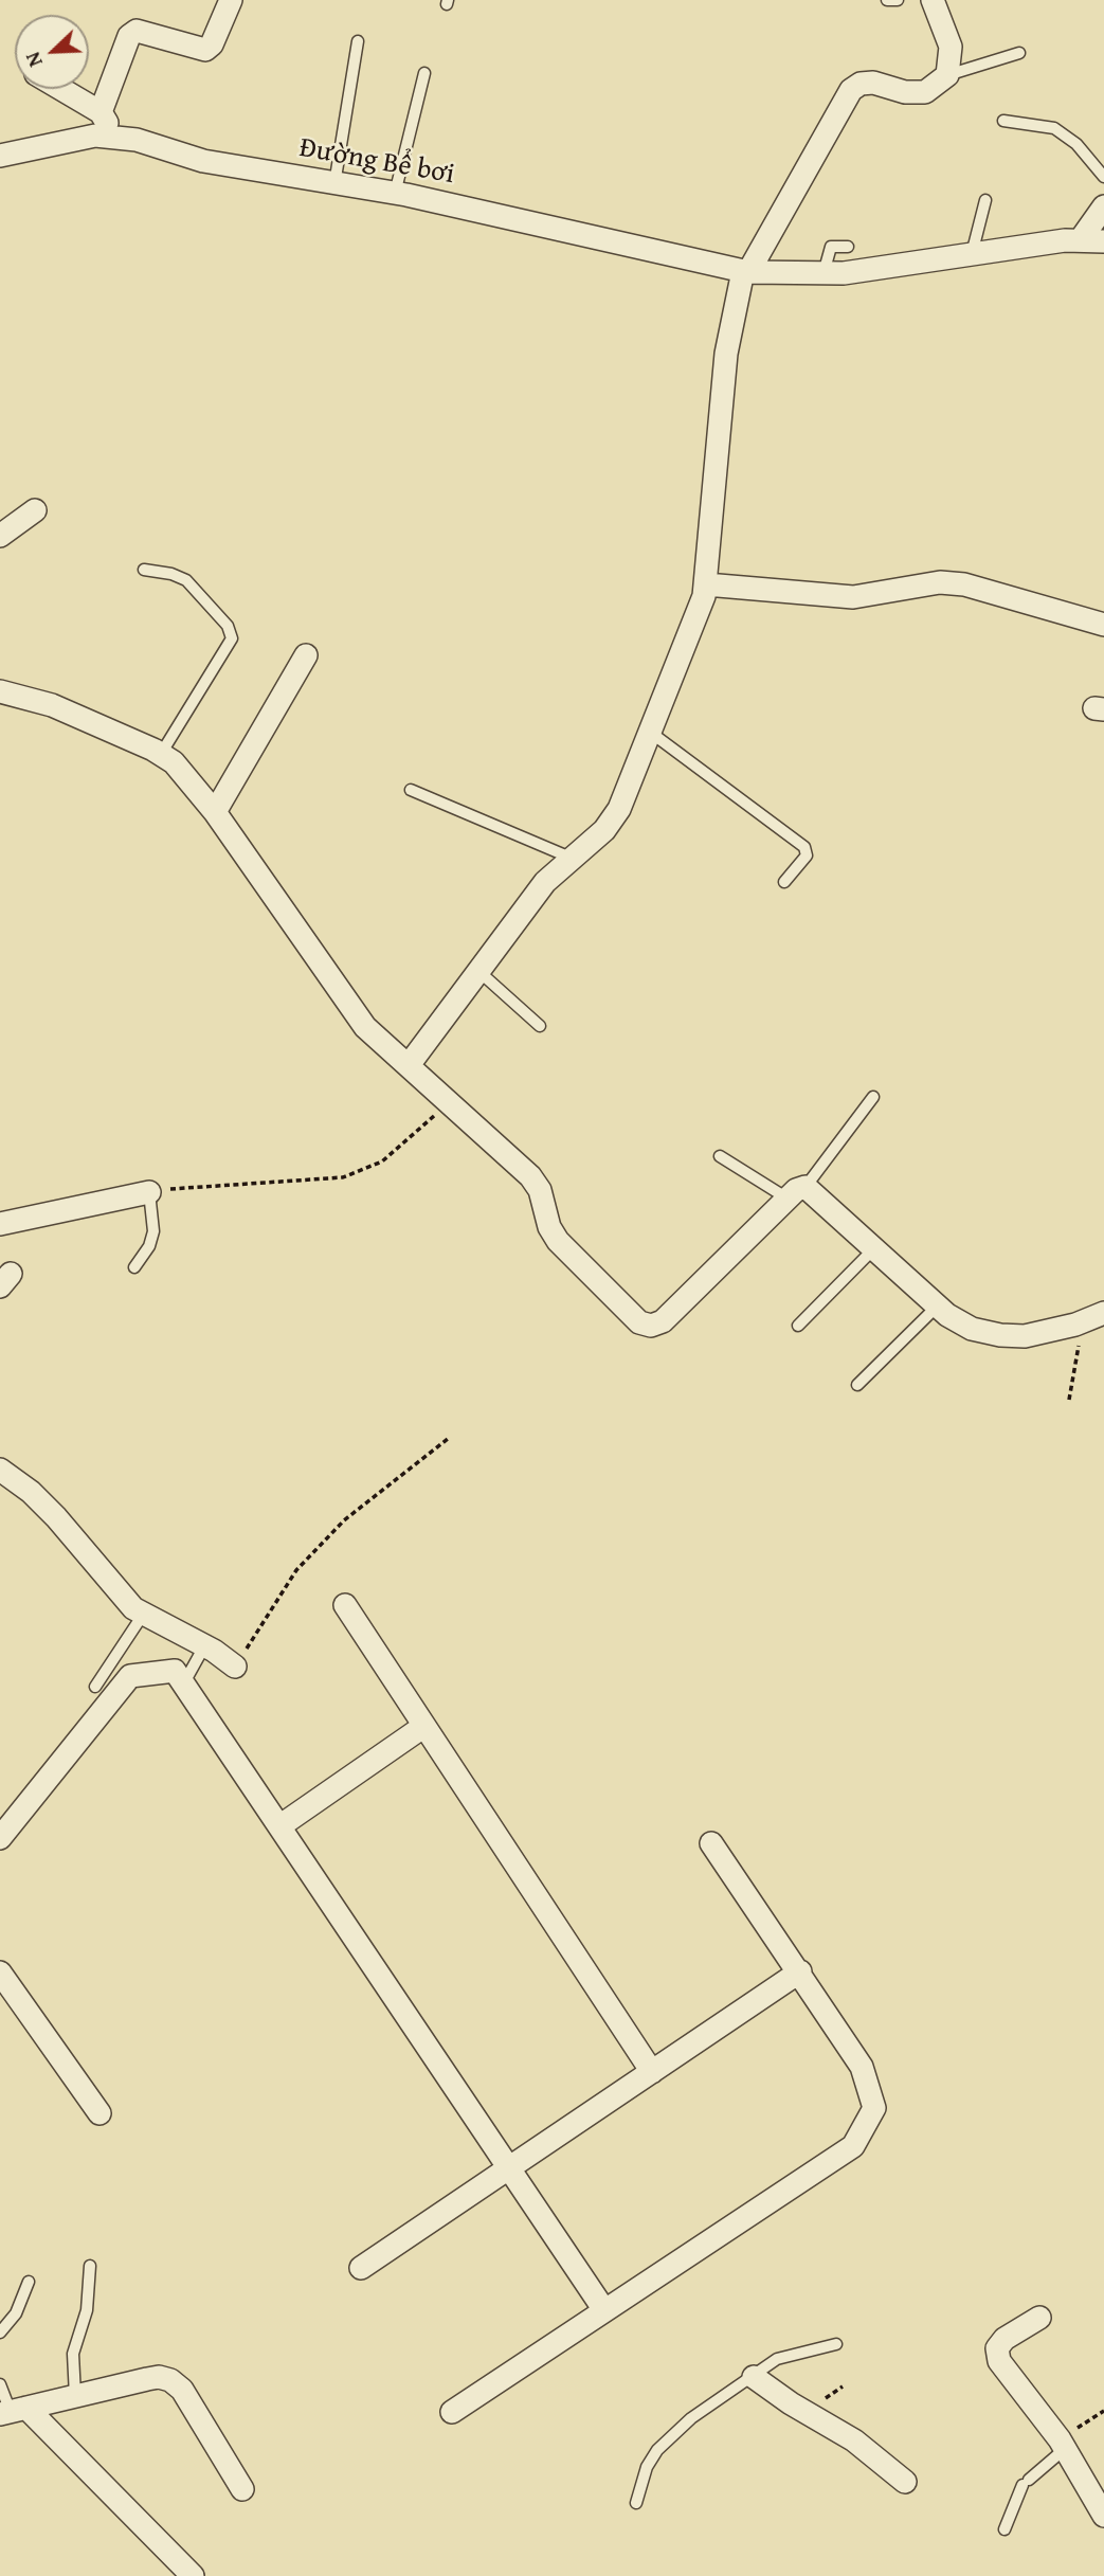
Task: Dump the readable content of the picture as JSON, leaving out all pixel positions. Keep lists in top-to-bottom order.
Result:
{
  "streets": {
    "street": ["Đường Bể bơi"]
  },
  "north": "bottom left"
}
